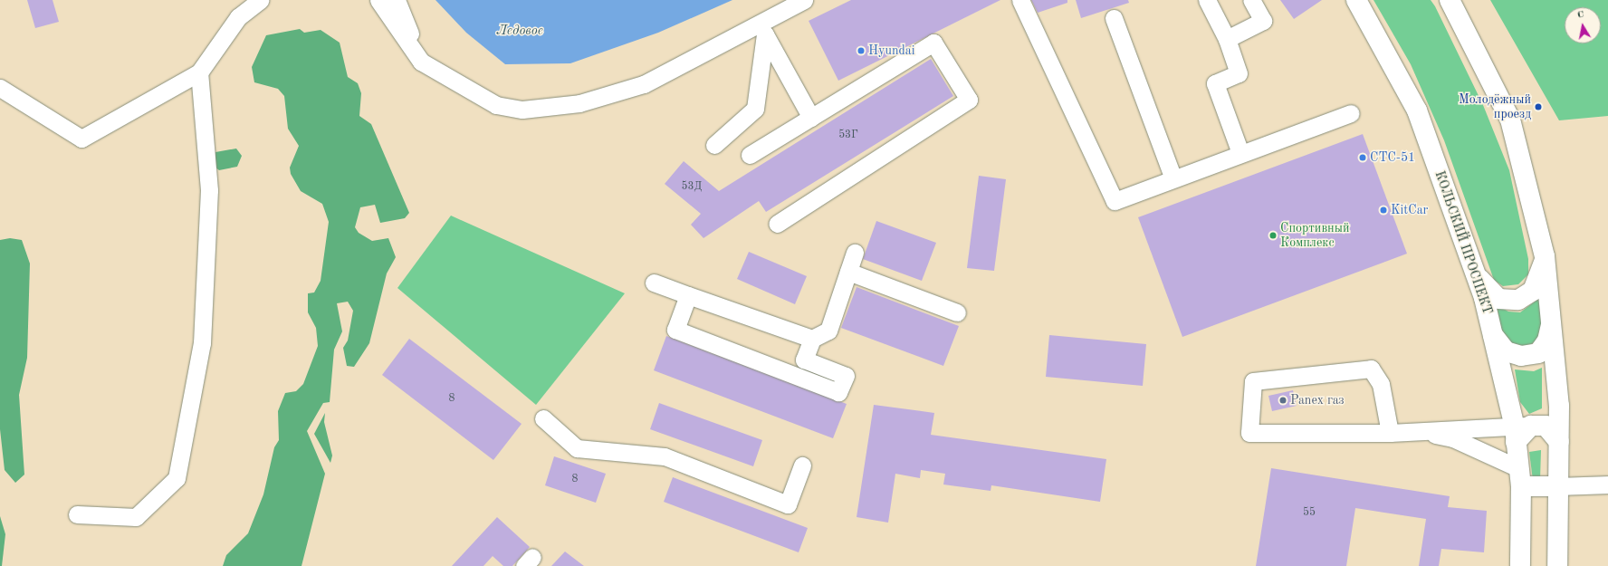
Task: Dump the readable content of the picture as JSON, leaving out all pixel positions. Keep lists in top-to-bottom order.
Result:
{
  "streets": {
    "main road": ["КОЛЬСКИЙ ПРОСПЕКТ"]
  },
  "water": ["Ледовое"],
  "places": [
    "Hyundai",
    "Молодёжный проезд",
    "СТС-51",
    "KitCar",
    "Спортивный Комплекс",
    "Panex газ"
  ],
  "house_numbers": [
    "53Г",
    "53Д",
    "8",
    "8",
    "55"
  ],
  "north": "top"
}
